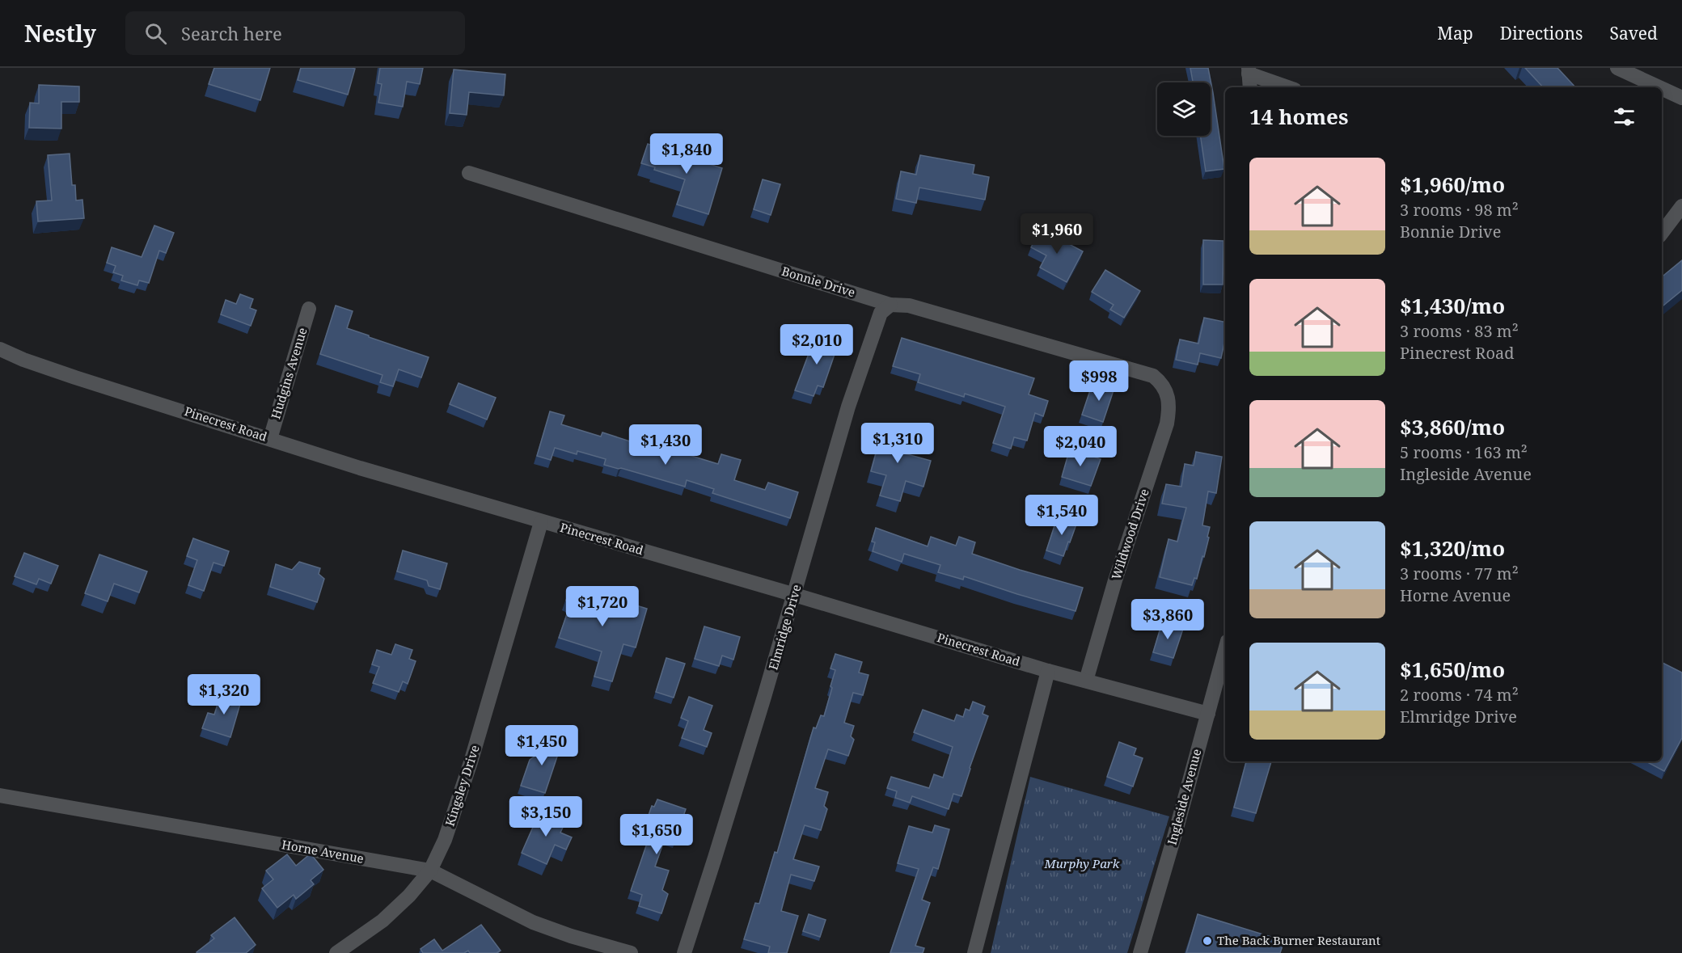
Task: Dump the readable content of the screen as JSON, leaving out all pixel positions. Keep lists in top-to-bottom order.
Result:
{
  "streets": {
    "street": [
      "Bonnie Drive",
      "Hudgins Avenue",
      "Pinecrest Road",
      "Wildwood Drive",
      "Elmridge Drive",
      "Kingsley Drive",
      "Ingleside Avenue",
      "Horne Avenue"
    ]
  },
  "crossings": [
    ["Bonnie Drive", "Wildwood Drive"],
    ["Bonnie Drive", "Elmridge Drive"],
    ["Hudgins Avenue", "Pinecrest Road"],
    ["Pinecrest Road", "Wildwood Drive"],
    ["Pinecrest Road", "Elmridge Drive"],
    ["Pinecrest Road", "Kingsley Drive"],
    ["Pinecrest Road", "Ingleside Avenue"],
    ["Kingsley Drive", "Horne Avenue"]
  ],
  "parks": ["Murphy Park"],
  "places": ["The Back Burner Restaurant"],
  "page": {
    "header": "Nestly",
    "search": "Search here",
    "nav": ["Map", "Directions", "Saved"],
    "heading": "14 homes",
    "price": [
      "$1,840",
      "$1,960",
      "$2,010",
      "$998",
      "$1,310",
      "$1,430",
      "$2,040",
      "$1,540",
      "$1,720",
      "$3,860",
      "$1,320",
      "$1,450",
      "$3,150",
      "$1,650"
    ],
    "list": [
      {
        "name": "$1,960/mo",
        "note": "3 rooms · 98 m² · Bonnie Drive"
      },
      {
        "name": "$1,430/mo",
        "note": "3 rooms · 83 m² · Pinecrest Road"
      },
      {
        "name": "$3,860/mo",
        "note": "5 rooms · 163 m² · Ingleside Avenue"
      },
      {
        "name": "$1,320/mo",
        "note": "3 rooms · 77 m² · Horne Avenue"
      },
      {
        "name": "$1,650/mo",
        "note": "2 rooms · 74 m² · Elmridge Drive"
      }
    ]
  }
}
